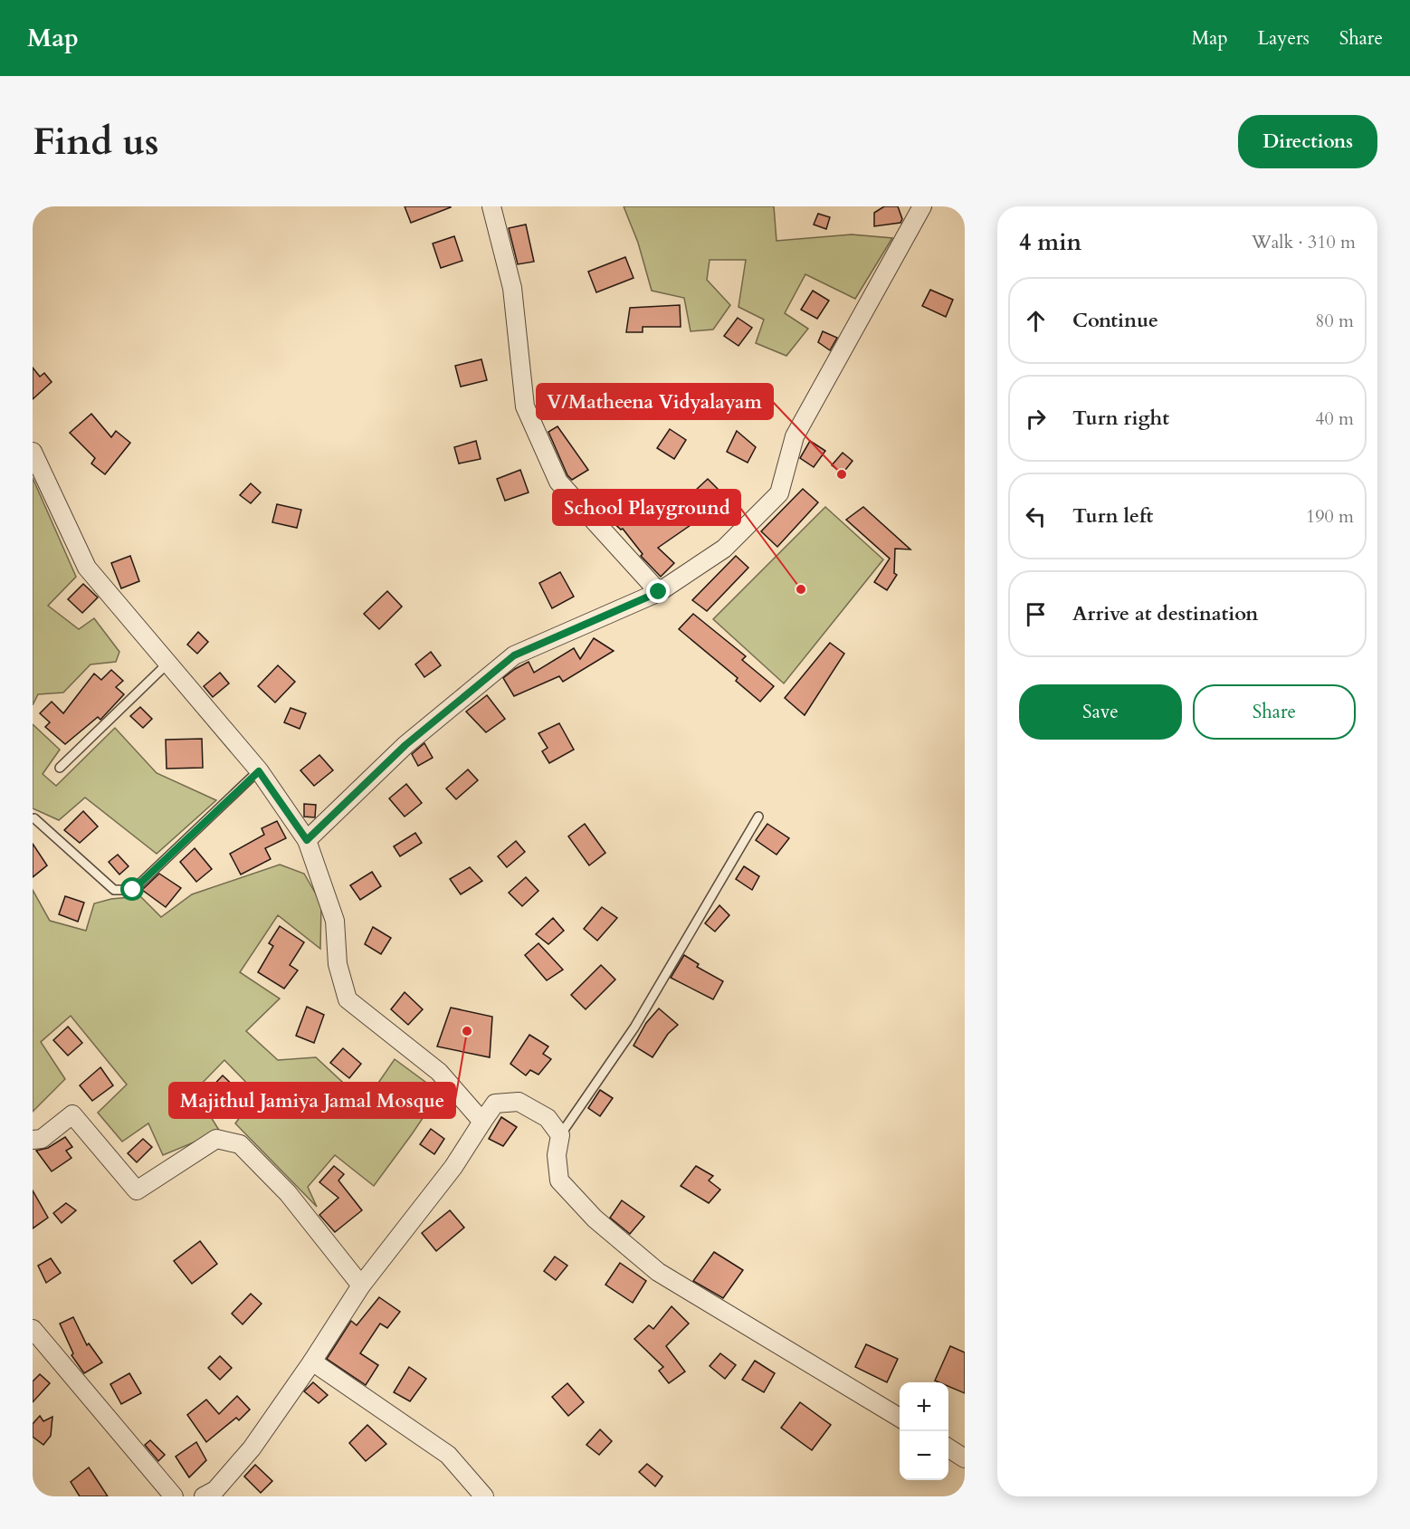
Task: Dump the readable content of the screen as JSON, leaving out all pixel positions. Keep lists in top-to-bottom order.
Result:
{
  "places": ["V/Matheena Vidyalayam", "School Playground", "Majithul Jamiya Jamal Mosque"],
  "page": {
    "header": "Map",
    "nav": ["Map", "Layers", "Share"],
    "buttons": [
      "Directions",
      ["Save", "Share"]
    ],
    "title": "Find us",
    "heading": ["4 min", "Walk · 310 m"],
    "list": [
      ["Continue", "80 m"],
      ["Turn right", "40 m"],
      ["Turn left", "190 m"],
      "Arrive at destination"
    ],
    "map_buttons": ["+", "−"]
  }
}
